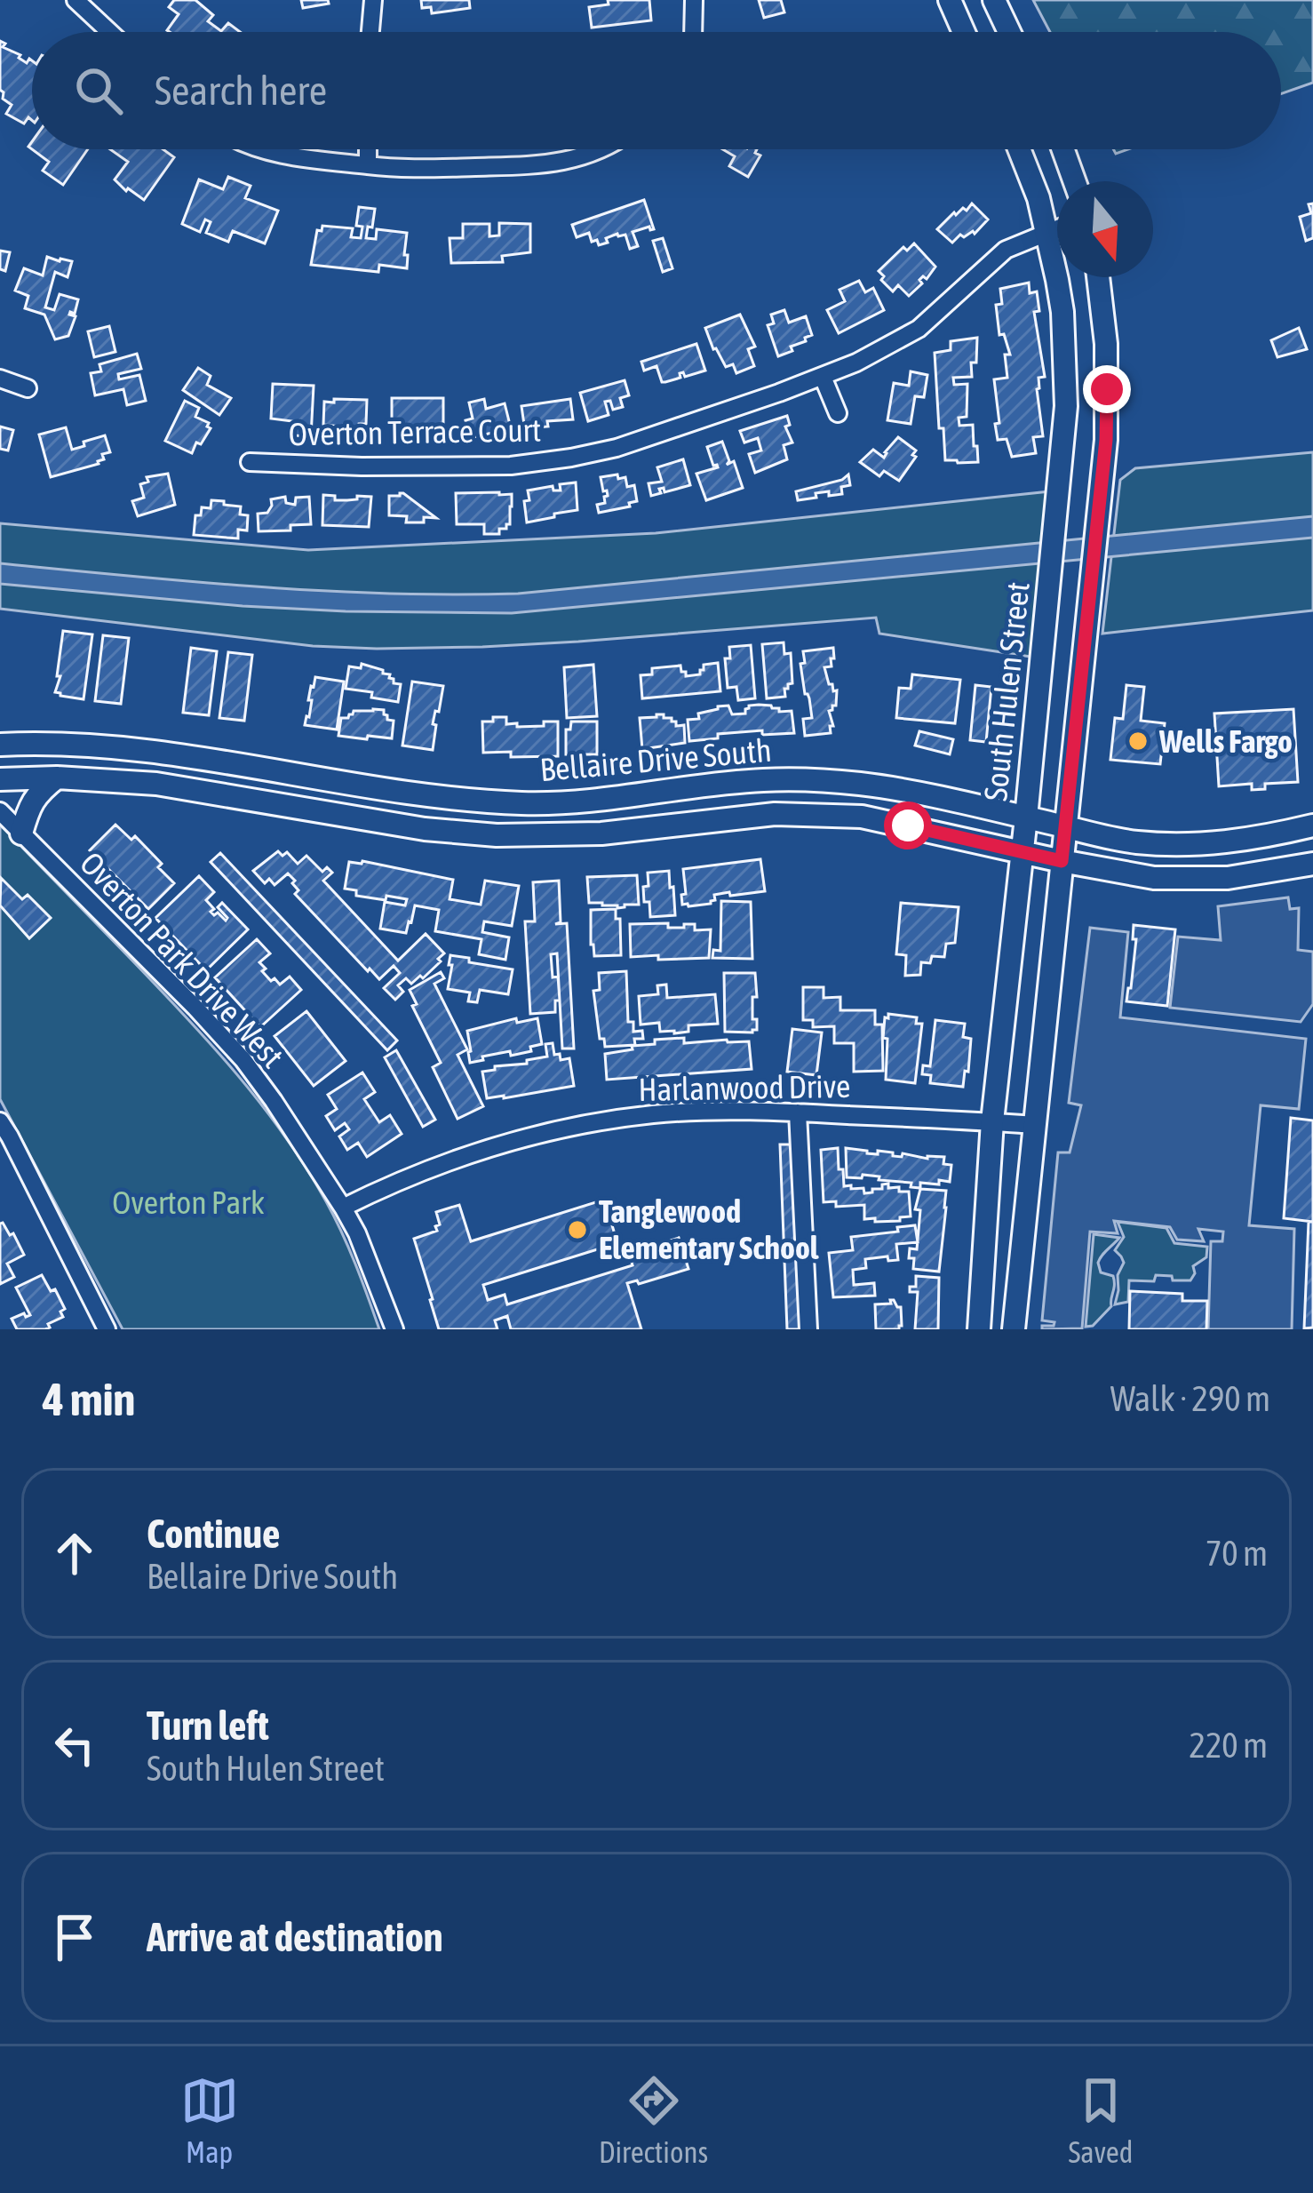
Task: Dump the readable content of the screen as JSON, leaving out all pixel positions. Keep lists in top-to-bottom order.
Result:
{
  "streets": {
    "main road": ["South Hulen Street", "Bellaire Drive South"],
    "street": ["Overton Terrace Court", "Overton Park Drive West", "Harlanwood Drive"]
  },
  "crossings": [
    ["Overton Terrace Court", "South Hulen Street"],
    ["South Hulen Street", "Bellaire Drive South"],
    ["South Hulen Street", "Harlanwood Drive"],
    ["Overton Park Drive West", "Harlanwood Drive"]
  ],
  "parks": ["Overton Park"],
  "places": ["Wells Fargo", "Tanglewood Elementary School"],
  "north": "bottom",
  "page": {
    "search": "Search here",
    "heading": ["4 min", "Walk · 290 m"],
    "list": [
      ["Continue", "Bellaire Drive South", "70 m"],
      ["Turn left", "South Hulen Street", "220 m"],
      "Arrive at destination"
    ],
    "nav": ["Map", "Directions", "Saved"]
  }
}
